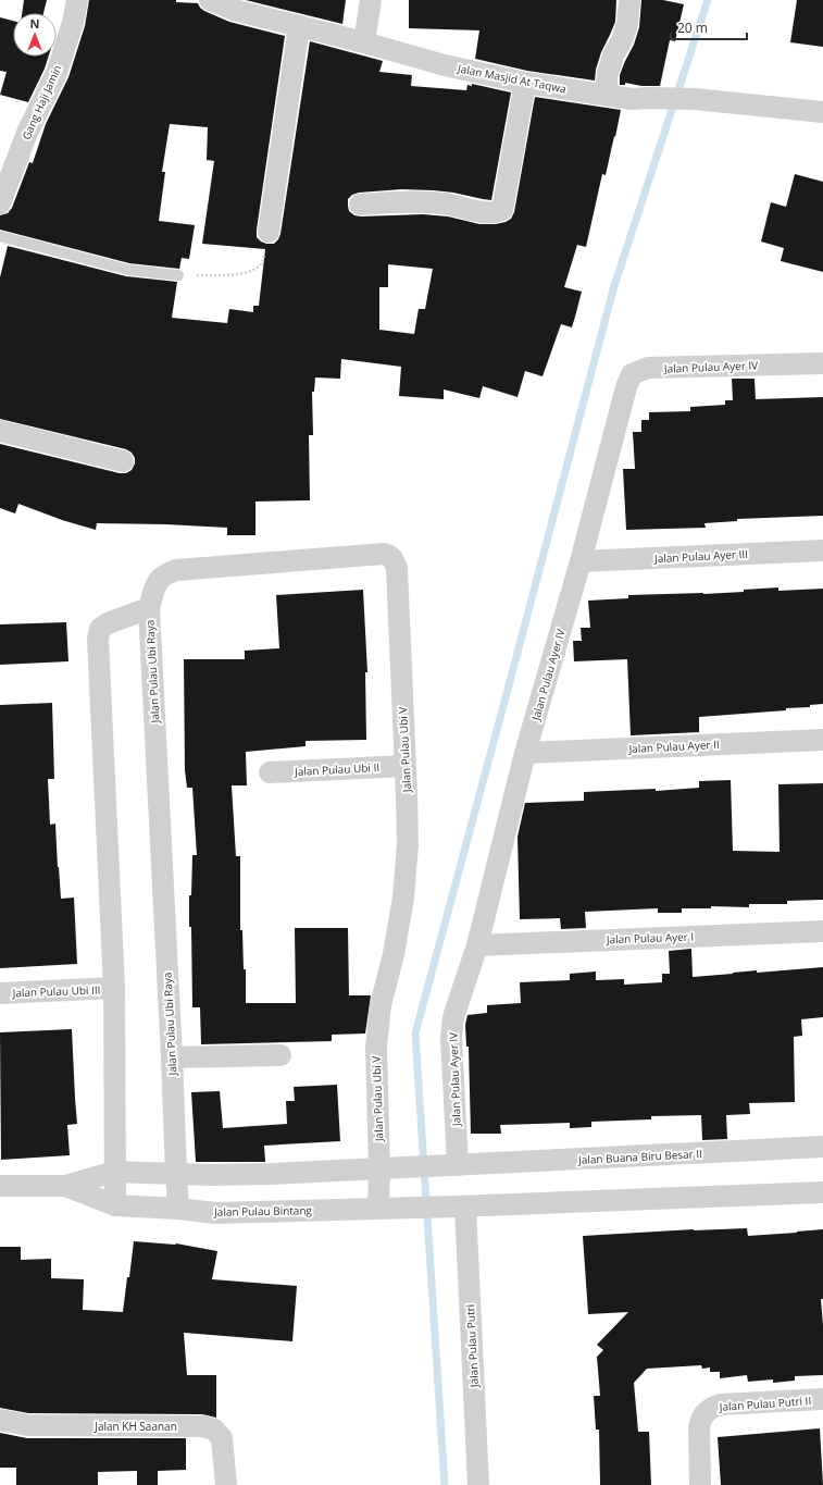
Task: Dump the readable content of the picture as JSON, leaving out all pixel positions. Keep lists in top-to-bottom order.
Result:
{
  "streets": {
    "street": [
      "Jalan Masjid At Taqwa",
      "Gang Haji Jamin",
      "Jalan Pulau Ayer IV",
      "Jalan Pulau Ayer III",
      "Jalan Pulau Ubi Raya",
      "Jalan Pulau Ayer II",
      "Jalan Pulau Ubi V",
      "Jalan Pulau Ubi II",
      "Jalan Pulau Ayer I",
      "Jalan Pulau Ubi III",
      "Jalan Buana Biru Besar II",
      "Jalan Pulau Bintang",
      "Jalan Pulau Putri",
      "Jalan Pulau Putri II",
      "Jalan KH Saanan"
    ]
  },
  "crossings": [
    ["Jalan Pulau Ayer IV", "Jalan Pulau Ayer III"],
    ["Jalan Pulau Ayer IV", "Jalan Pulau Ayer II"],
    ["Jalan Pulau Ayer IV", "Jalan Pulau Ayer I"],
    ["Jalan Pulau Ayer IV", "Jalan Buana Biru Besar II"],
    ["Jalan Pulau Ayer IV", "Jalan Pulau Bintang"],
    ["Jalan Pulau Ubi Raya", "Jalan Pulau Ubi V"],
    ["Jalan Pulau Ubi Raya", "Jalan Pulau Ubi III"],
    ["Jalan Pulau Ubi Raya", "Jalan Pulau Bintang"],
    ["Jalan Pulau Ubi V", "Jalan Pulau Ubi II"],
    ["Jalan Pulau Ubi V", "Jalan Pulau Bintang"],
    ["Jalan Buana Biru Besar II", "Jalan Pulau Bintang"],
    ["Jalan Pulau Bintang", "Jalan Pulau Putri"]
  ],
  "scale_bar": "20 m",
  "north": "top"
}
